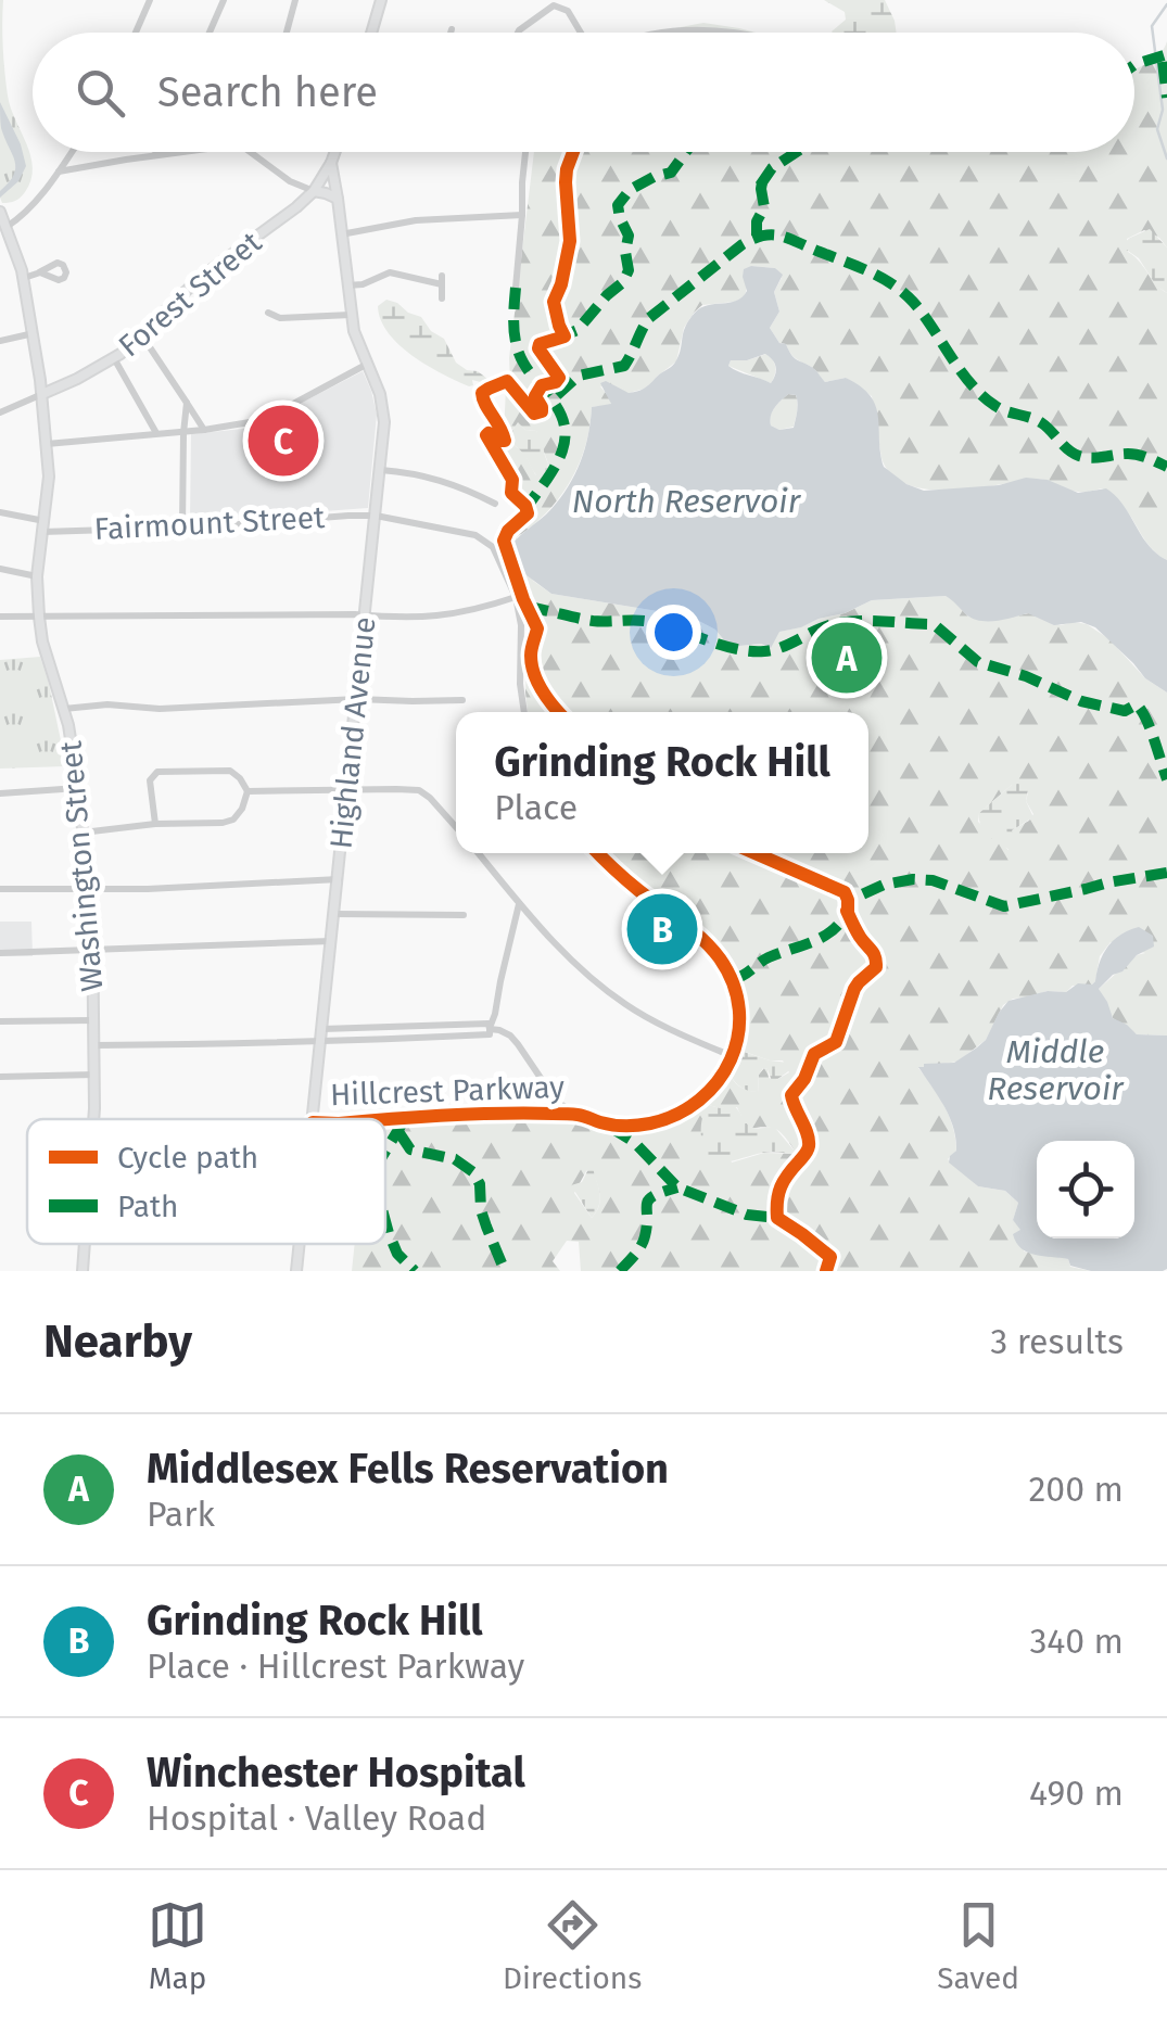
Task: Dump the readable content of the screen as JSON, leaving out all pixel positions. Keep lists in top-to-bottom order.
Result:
{
  "streets": {
    "main road": ["Forest Street", "Highland Avenue", "Washington Street"],
    "street": ["Fairmount Street", "Hillcrest Parkway"]
  },
  "crossings": [
    ["Forest Street", "Highland Avenue"],
    ["Forest Street", "Washington Street"],
    ["Fairmount Street", "Highland Avenue"],
    ["Fairmount Street", "Washington Street"]
  ],
  "water": ["North Reservoir", "Middle Reservoir"],
  "legend": ["Cycle path", "Path"],
  "page": {
    "search": "Search here",
    "pins": ["C", "A", "B"],
    "popup": ["Grinding Rock Hill", "Place"],
    "heading": ["Nearby", "3 results"],
    "list": [
      {
        "mark": "A",
        "name": "Middlesex Fells Reservation",
        "note": "Park",
        "value": "200 m"
      },
      {
        "mark": "B",
        "name": "Grinding Rock Hill",
        "note": "Place · Hillcrest Parkway",
        "value": "340 m"
      },
      {
        "mark": "C",
        "name": "Winchester Hospital",
        "note": "Hospital · Valley Road",
        "value": "490 m"
      }
    ],
    "nav": ["Map", "Directions", "Saved"]
  }
}
